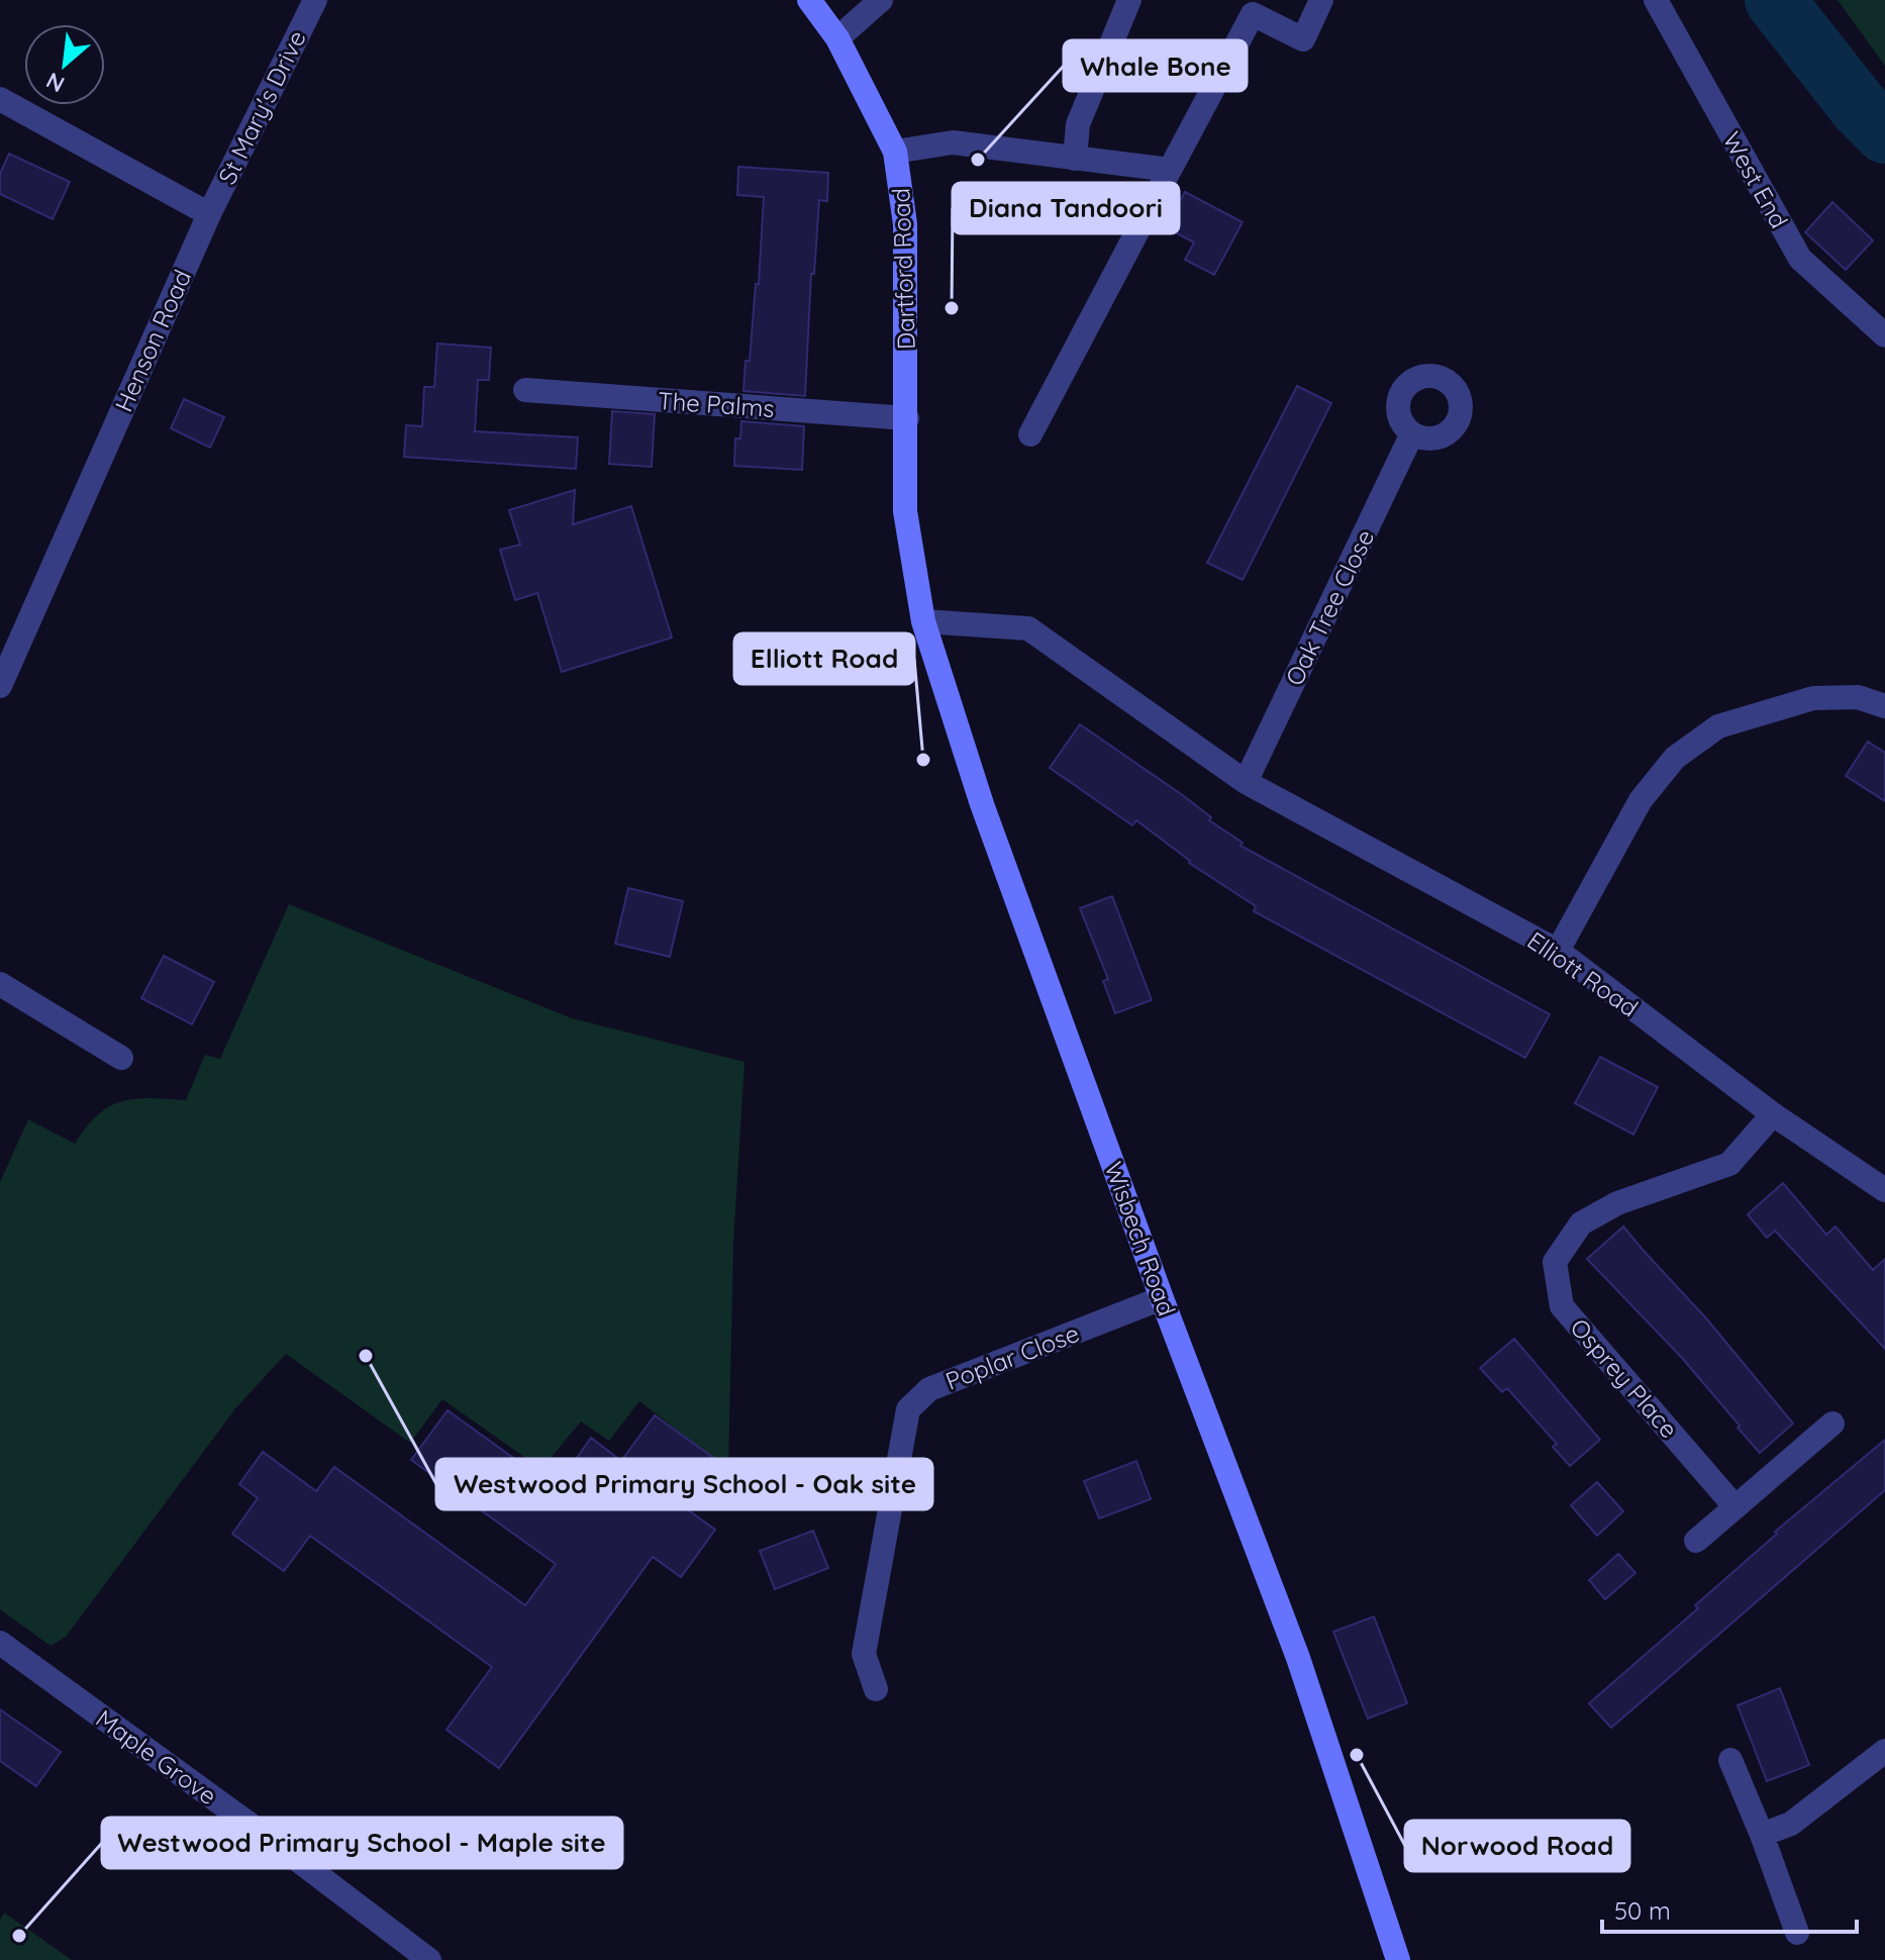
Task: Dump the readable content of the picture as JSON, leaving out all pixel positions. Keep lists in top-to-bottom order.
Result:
{
  "streets": {
    "main road": ["Dartford Road", "Wisbech Road"],
    "street": [
      "St Mary's Drive",
      "West End",
      "Henson Road",
      "The Palms",
      "Oak Tree Close",
      "Elliott Road",
      "Poplar Close",
      "Osprey Place",
      "Maple Grove"
    ]
  },
  "crossings": [
    ["St Mary's Drive", "Henson Road"],
    ["Dartford Road", "The Palms"],
    ["Dartford Road", "Wisbech Road"],
    ["Oak Tree Close", "Elliott Road"],
    ["Elliott Road", "Wisbech Road"],
    ["Elliott Road", "Osprey Place"],
    ["Wisbech Road", "Poplar Close"]
  ],
  "places": [
    "Whale Bone",
    "Diana Tandoori",
    "Elliott Road",
    "Westwood Primary School - Oak site",
    "Norwood Road",
    "Westwood Primary School - Maple site"
  ],
  "scale_bar": "50 m",
  "north": "bottom left"
}
